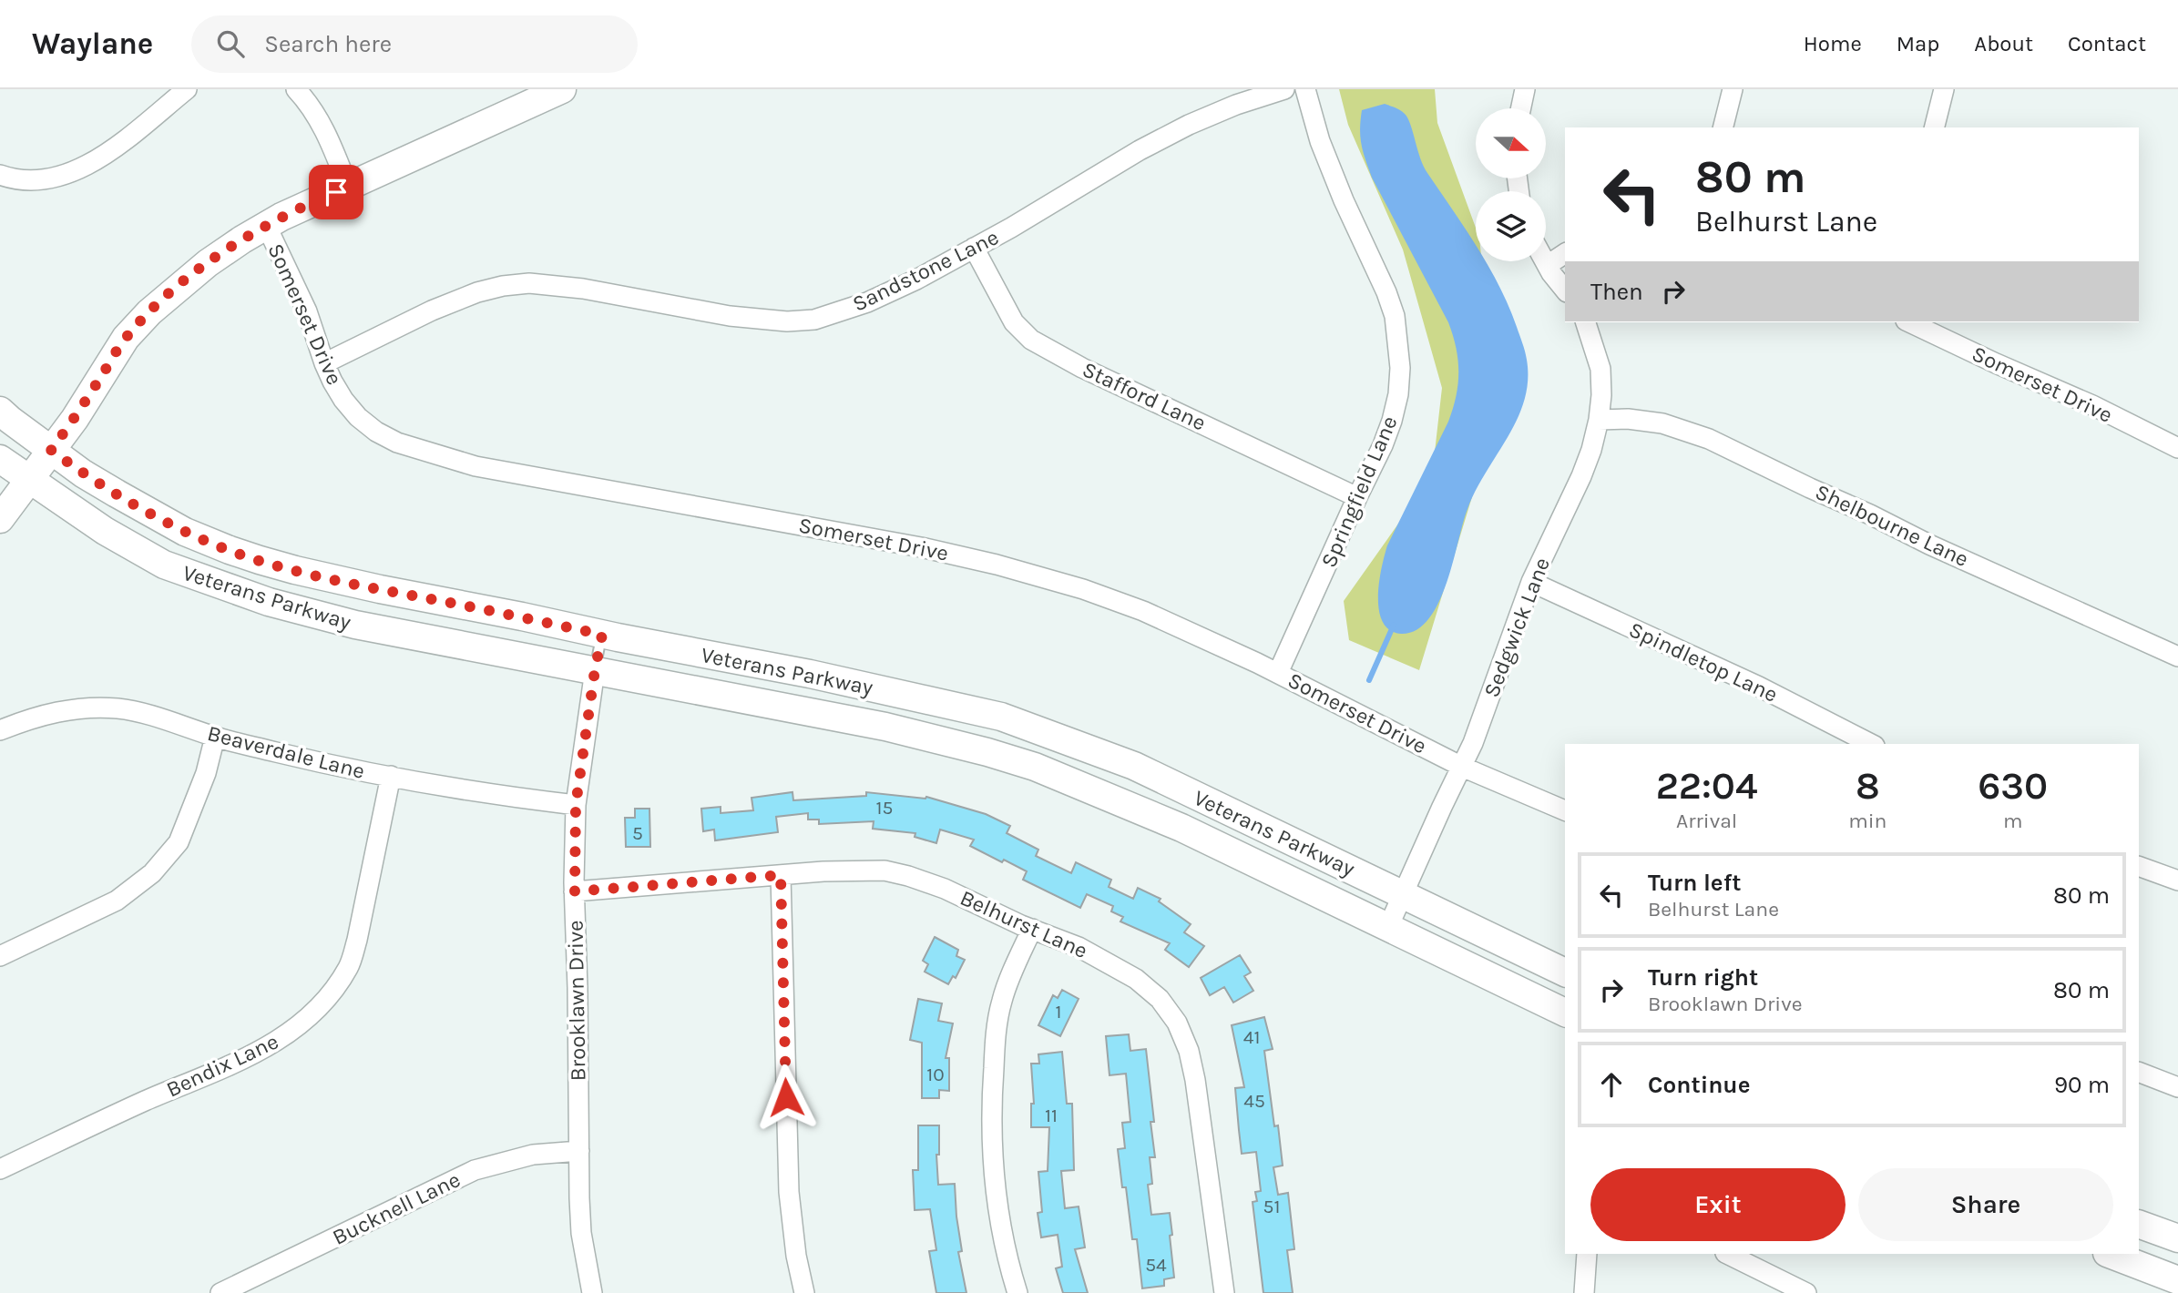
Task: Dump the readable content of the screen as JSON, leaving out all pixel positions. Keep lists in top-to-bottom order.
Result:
{
  "streets": {
    "main road": ["Veterans Parkway"],
    "street": [
      "Sandstone Lane",
      "Somerset Drive",
      "Stafford Lane",
      "Springfield Lane",
      "Shelbourne Lane",
      "Sedgwick Lane",
      "Spindletop Lane",
      "Beaverdale Lane",
      "Belhurst Lane",
      "Brooklawn Drive",
      "Bendix Lane",
      "Bucknell Lane"
    ]
  },
  "crossings": [
    ["Sandstone Lane", "Somerset Drive"],
    ["Sandstone Lane", "Stafford Lane"],
    ["Somerset Drive", "Springfield Lane"],
    ["Somerset Drive", "Sedgwick Lane"],
    ["Stafford Lane", "Springfield Lane"],
    ["Shelbourne Lane", "Sedgwick Lane"],
    ["Veterans Parkway", "Sedgwick Lane"],
    ["Veterans Parkway", "Brooklawn Drive"],
    ["Sedgwick Lane", "Spindletop Lane"],
    ["Beaverdale Lane", "Brooklawn Drive"],
    ["Beaverdale Lane", "Bendix Lane"],
    ["Belhurst Lane", "Brooklawn Drive"],
    ["Brooklawn Drive", "Bucknell Lane"]
  ],
  "house_numbers": [
    "15",
    "5",
    "1",
    "41",
    "10",
    "45",
    "11",
    "51",
    "54"
  ],
  "north": "right",
  "page": {
    "header": "Waylane",
    "search": "Search here",
    "nav": [
      "Home",
      "Map",
      "About",
      "Contact"
    ],
    "turn": ["80 m", "Belhurst Lane"],
    "then": "Then",
    "eta": [
      "22:04",
      "Arrival",
      "8",
      "min",
      "630",
      "m"
    ],
    "list": [
      {
        "name": "Turn left",
        "note": "Belhurst Lane",
        "value": "80 m"
      },
      {
        "name": "Turn right",
        "note": "Brooklawn Drive",
        "value": "80 m"
      },
      {
        "name": "Continue",
        "value": "90 m"
      }
    ],
    "buttons": ["Exit", "Share"]
  }
}
